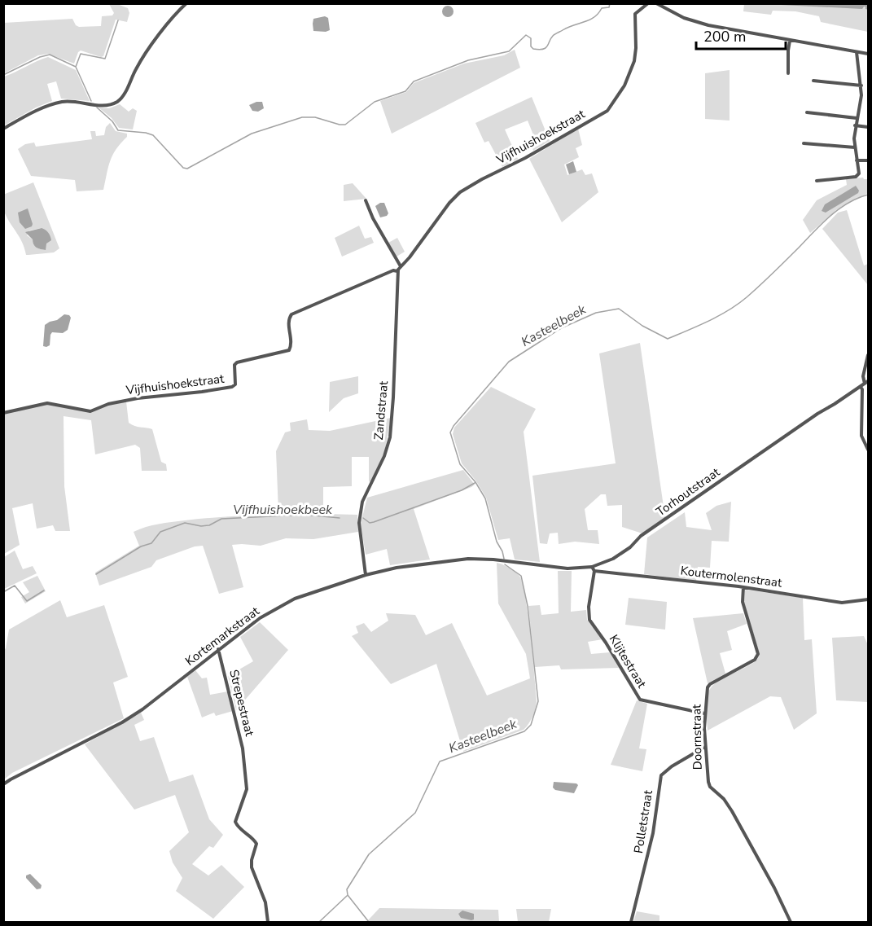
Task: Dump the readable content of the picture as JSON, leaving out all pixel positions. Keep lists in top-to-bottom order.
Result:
{
  "streets": {
    "street": [
      "Vijfhuishoekstraat",
      "Zandstraat",
      "Torhoutstraat",
      "Koutermolenstraat",
      "Kortemarkstraat",
      "Klijtestraat",
      "Strepestraat",
      "Doornstraat",
      "Polletstraat"
    ]
  },
  "crossings": [
    ["Vijfhuishoekstraat", "Zandstraat"],
    ["Zandstraat", "Kortemarkstraat"],
    ["Torhoutstraat", "Koutermolenstraat"],
    ["Torhoutstraat", "Kortemarkstraat"],
    ["Torhoutstraat", "Klijtestraat"],
    ["Koutermolenstraat", "Klijtestraat"],
    ["Koutermolenstraat", "Doornstraat"],
    ["Kortemarkstraat", "Strepestraat"],
    ["Klijtestraat", "Doornstraat"],
    ["Doornstraat", "Polletstraat"]
  ],
  "water": ["Kasteelbeek", "Vijfhuishoekbeek"],
  "scale_bar": "200 m"
}
